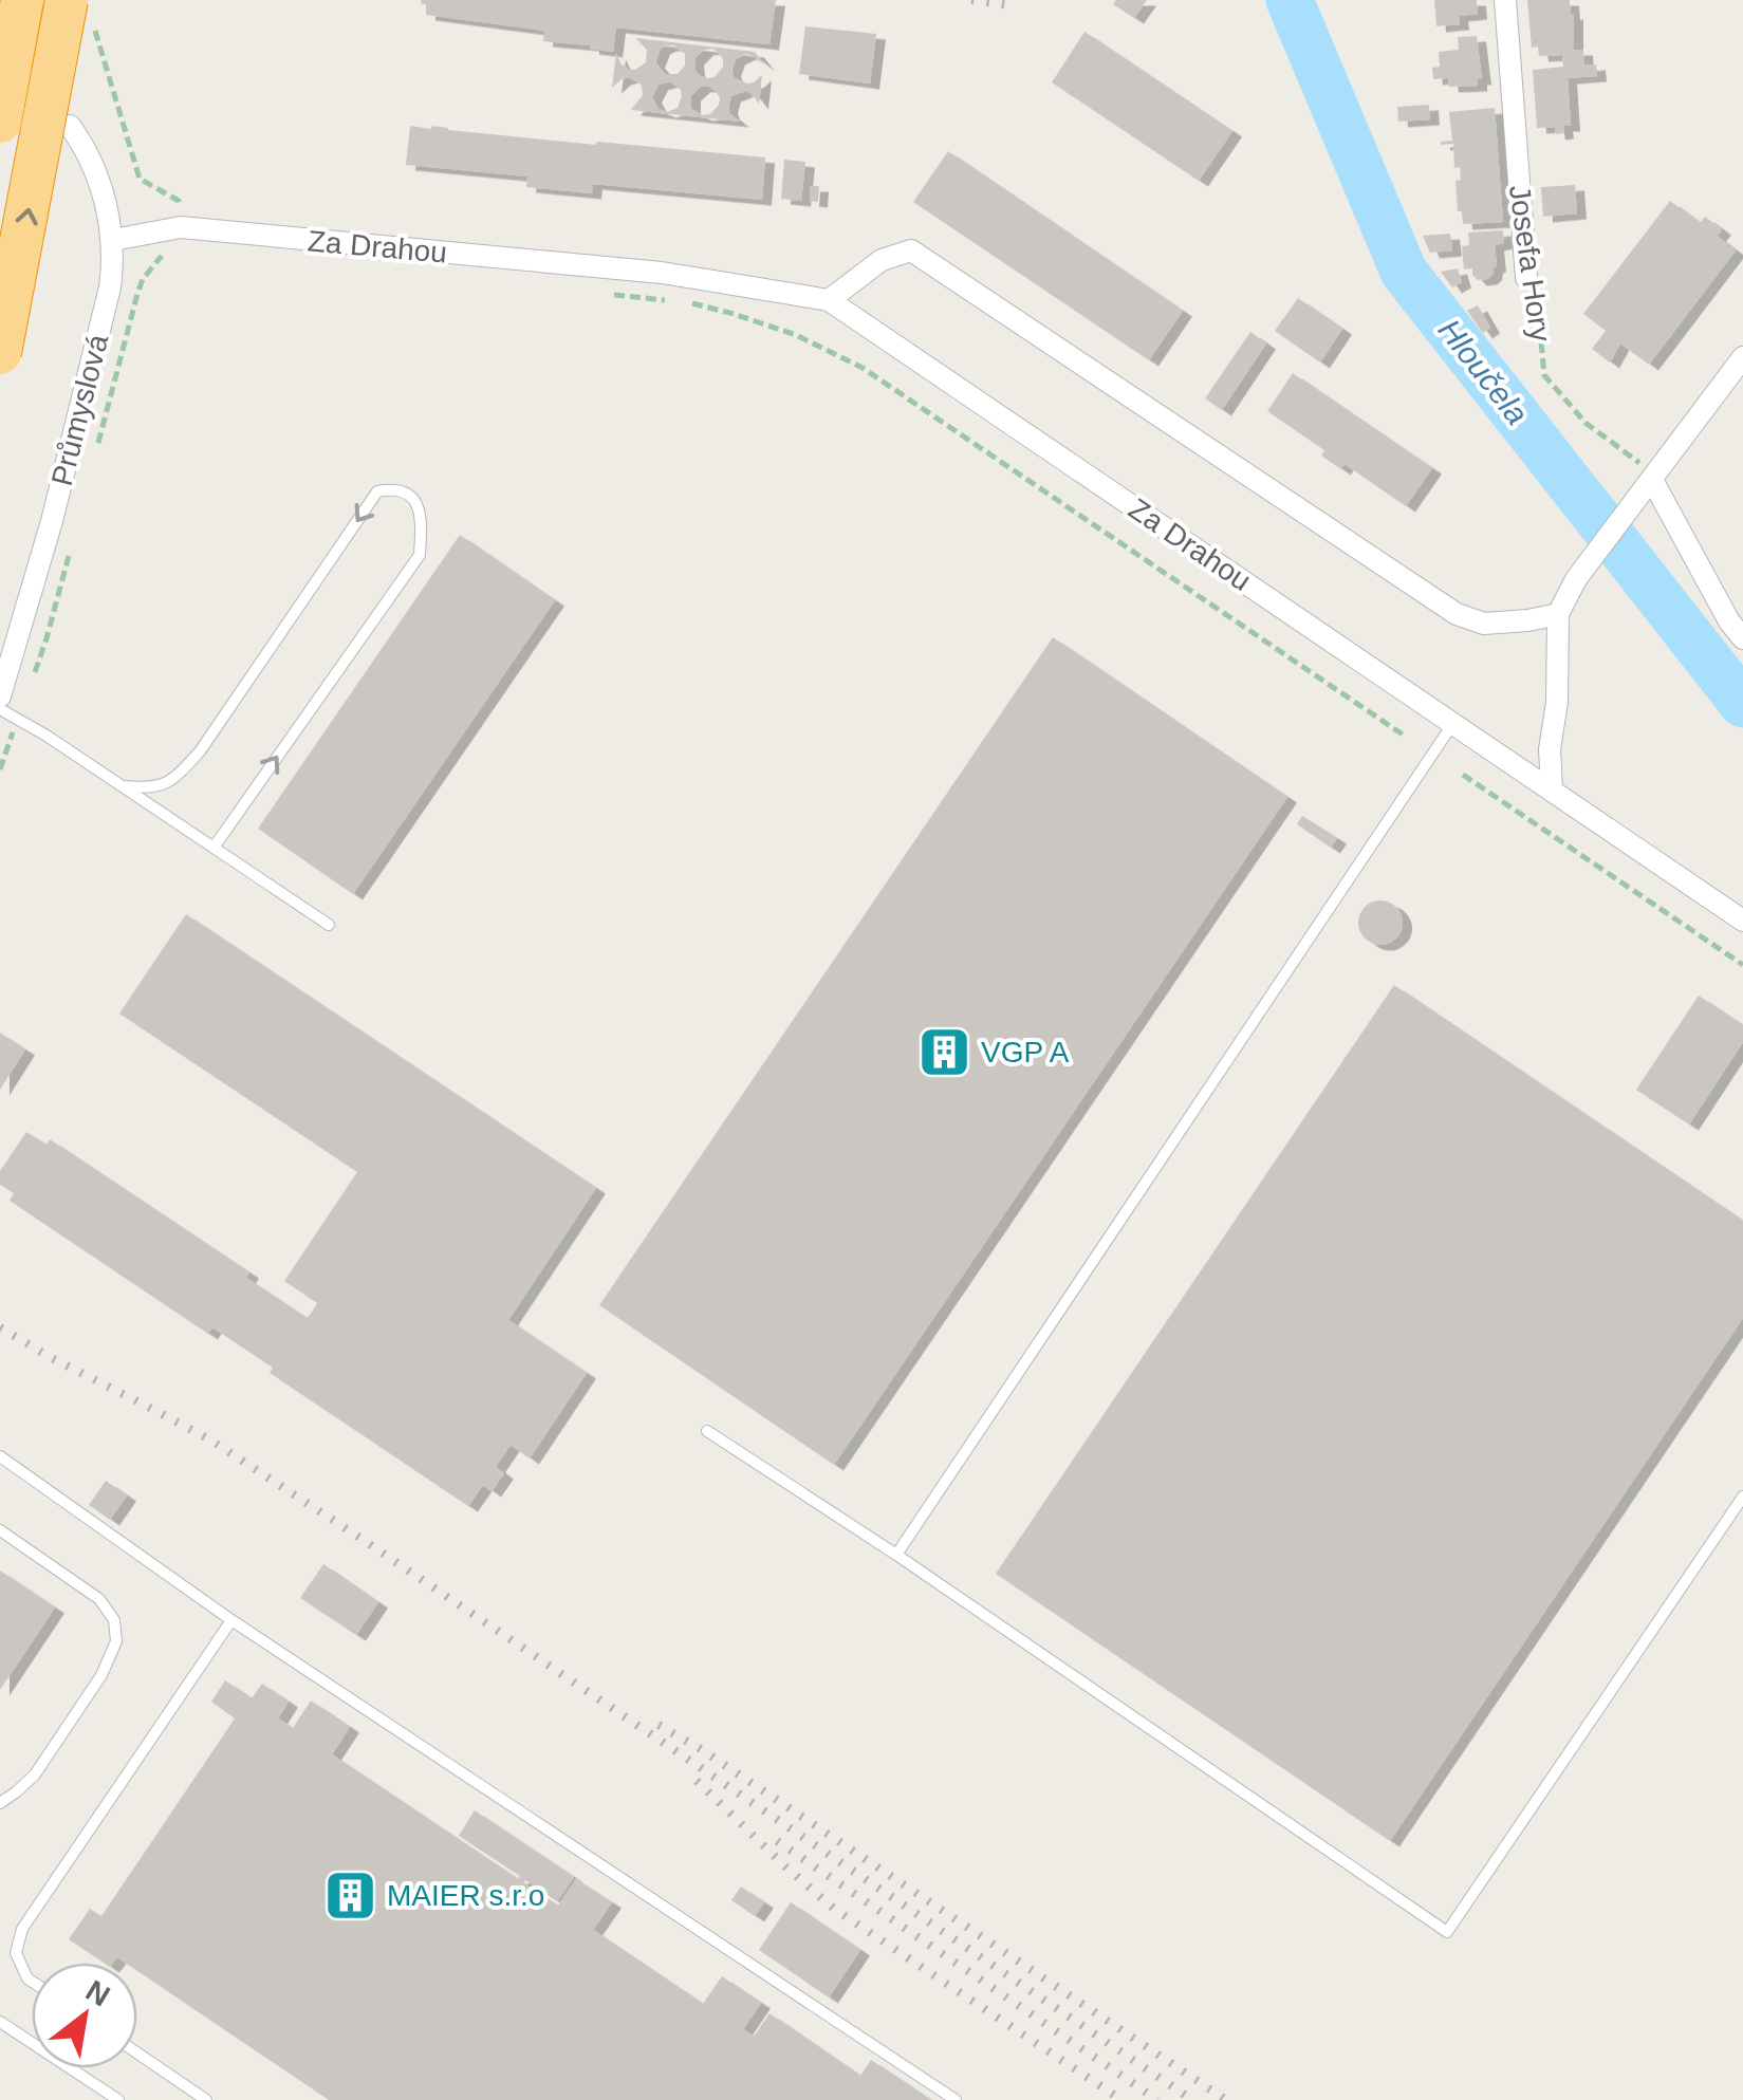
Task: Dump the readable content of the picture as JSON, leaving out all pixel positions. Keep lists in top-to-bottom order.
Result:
{
  "streets": {
    "street": ["Za Drahou", "Josefa Hory", "Průmyslová"]
  },
  "crossings": [
    ["Za Drahou", "Průmyslová"]
  ],
  "water": ["Hloučela"],
  "places": {
    "building": ["VGP A", "MAIER s.r.o"]
  },
  "north": "top right"
}
